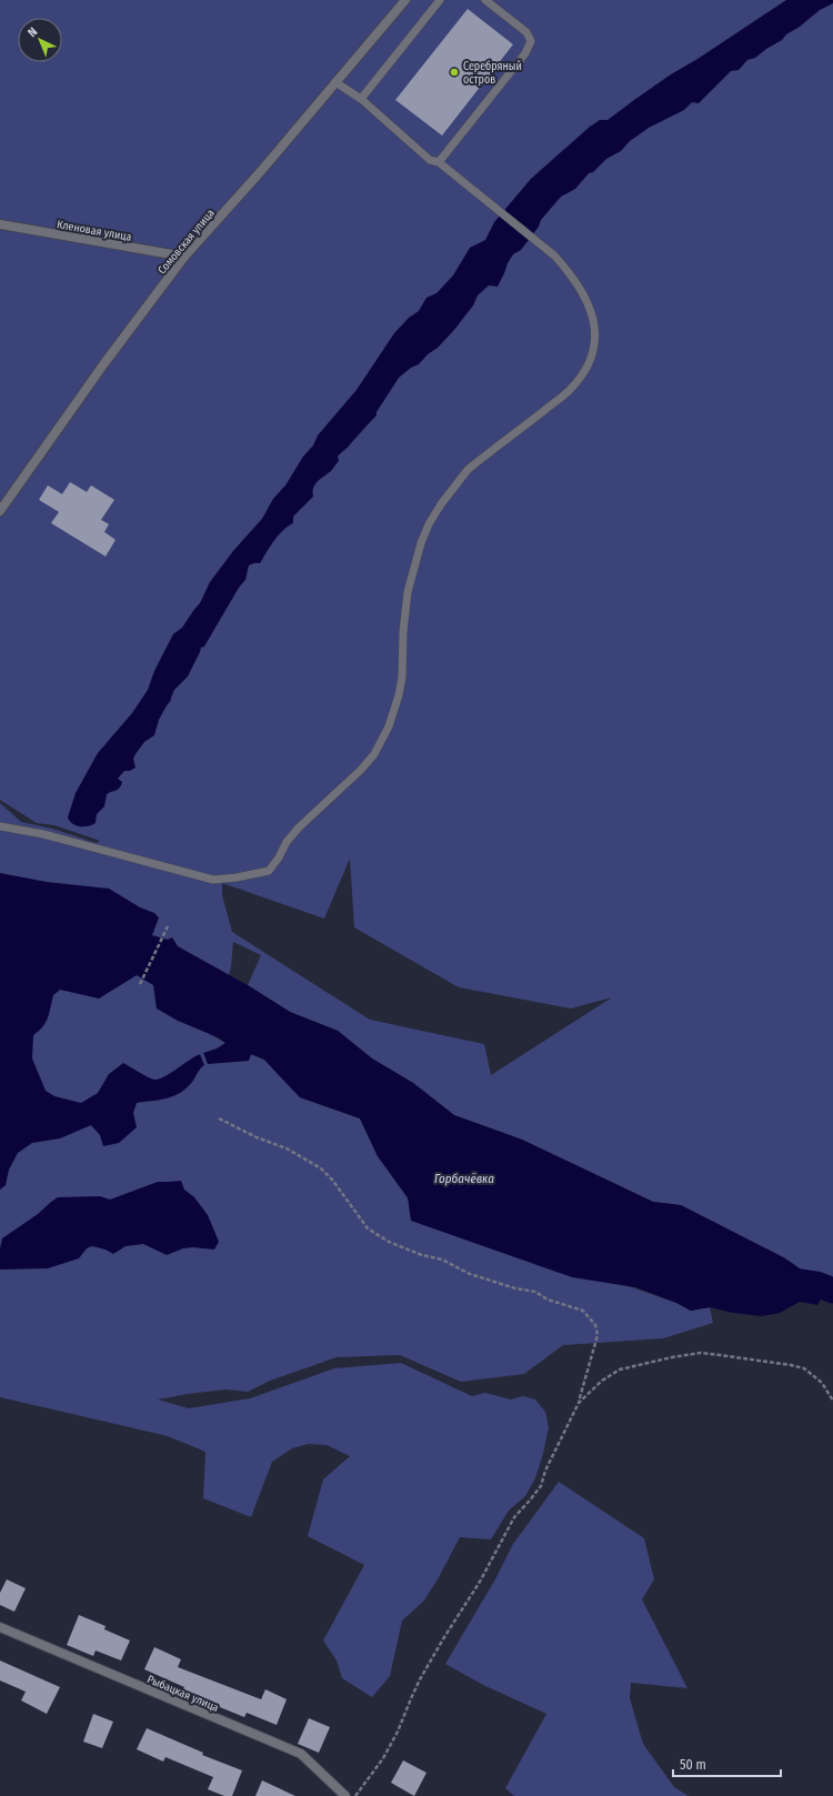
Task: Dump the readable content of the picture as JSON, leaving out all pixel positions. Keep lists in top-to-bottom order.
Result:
{
  "streets": {
    "street": ["Кленовая улица", "Сомовская улица", "Рыбацкая улица"]
  },
  "crossings": [
    ["Кленовая улица", "Сомовская улица"]
  ],
  "water": ["Горбачёвка"],
  "places": ["Серебряный остров"],
  "scale_bar": "50 m",
  "north": "top left"
}
